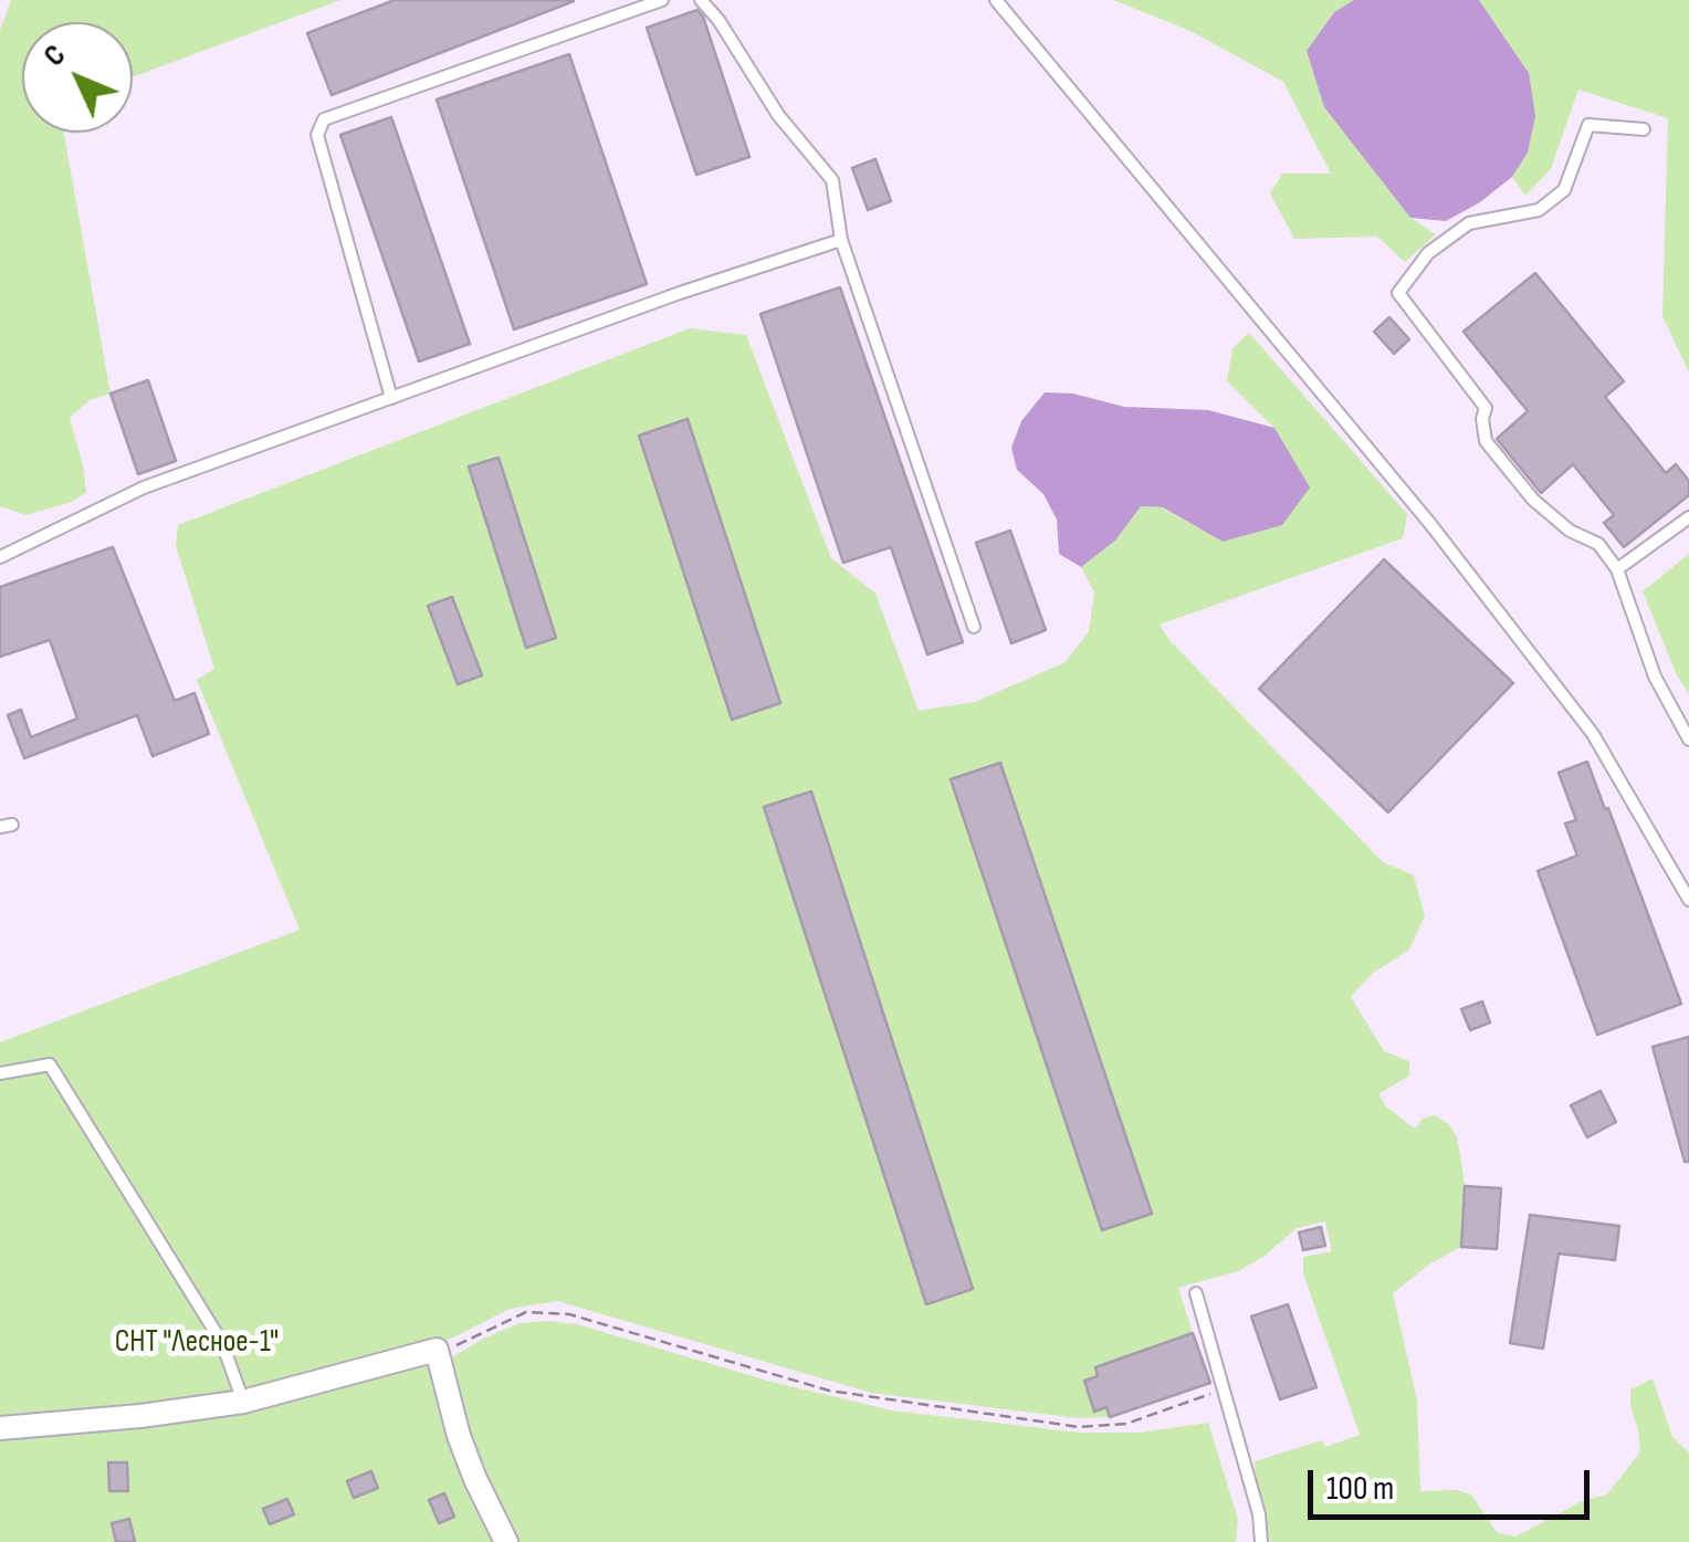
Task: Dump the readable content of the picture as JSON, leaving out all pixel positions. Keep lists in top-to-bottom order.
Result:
{
  "parks": ["СНТ \"Лесное-1\""],
  "scale_bar": "100 m",
  "north": "top left"
}
